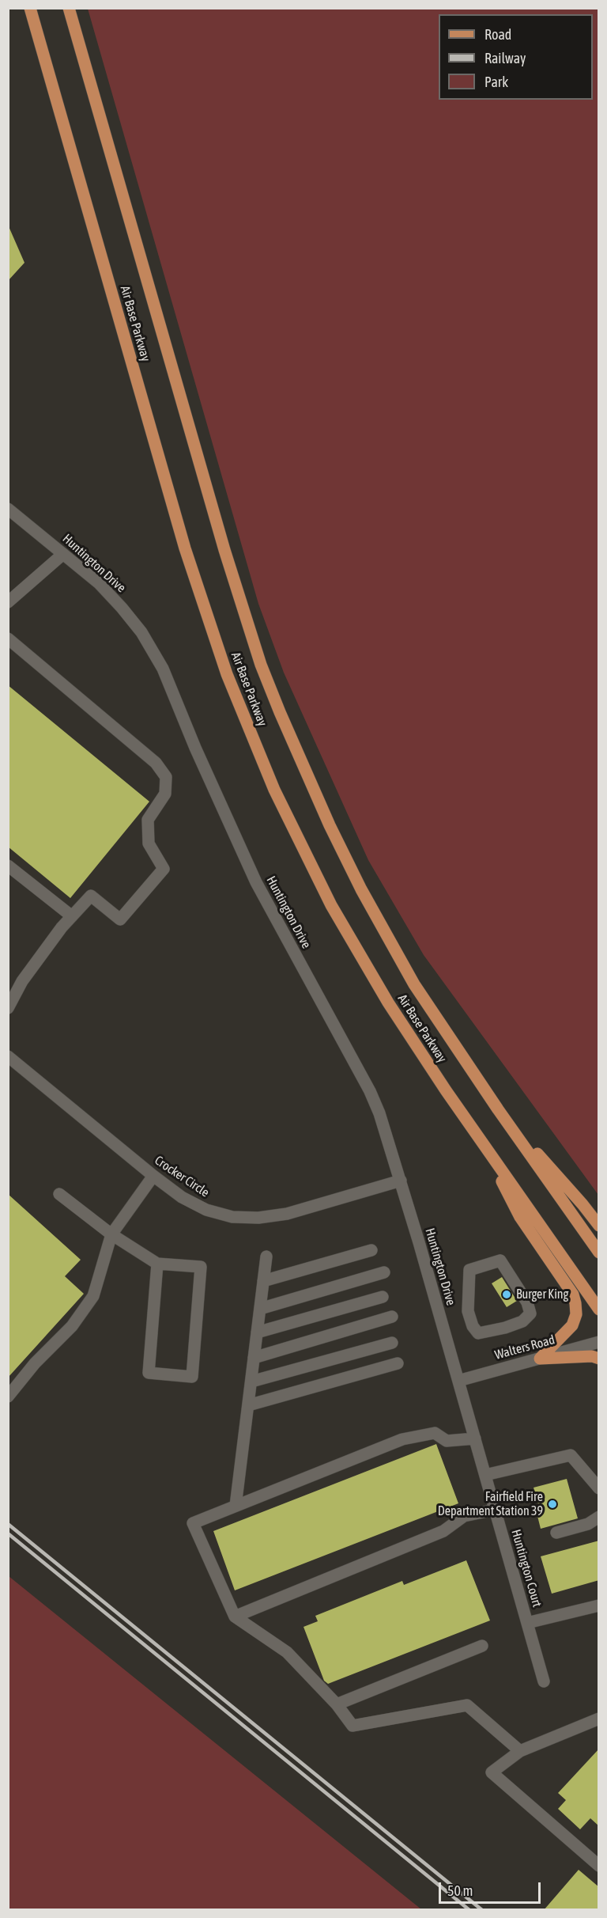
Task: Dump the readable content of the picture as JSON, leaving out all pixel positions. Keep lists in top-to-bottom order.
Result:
{
  "streets": {
    "main road": ["Air Base Parkway"],
    "street": [
      "Huntington Drive",
      "Crocker Circle",
      "Walters Road",
      "Huntington Court"
    ]
  },
  "crossings": [
    ["Huntington Drive", "Crocker Circle"],
    ["Huntington Drive", "Walters Road"],
    ["Huntington Drive", "Huntington Court"],
    ["Walters Road", "Huntington Court"]
  ],
  "places": ["Burger King", "Fairfield Fire Department Station 39"],
  "legend": ["Road", "Railway", "Park"],
  "scale_bar": "50 m"
}
